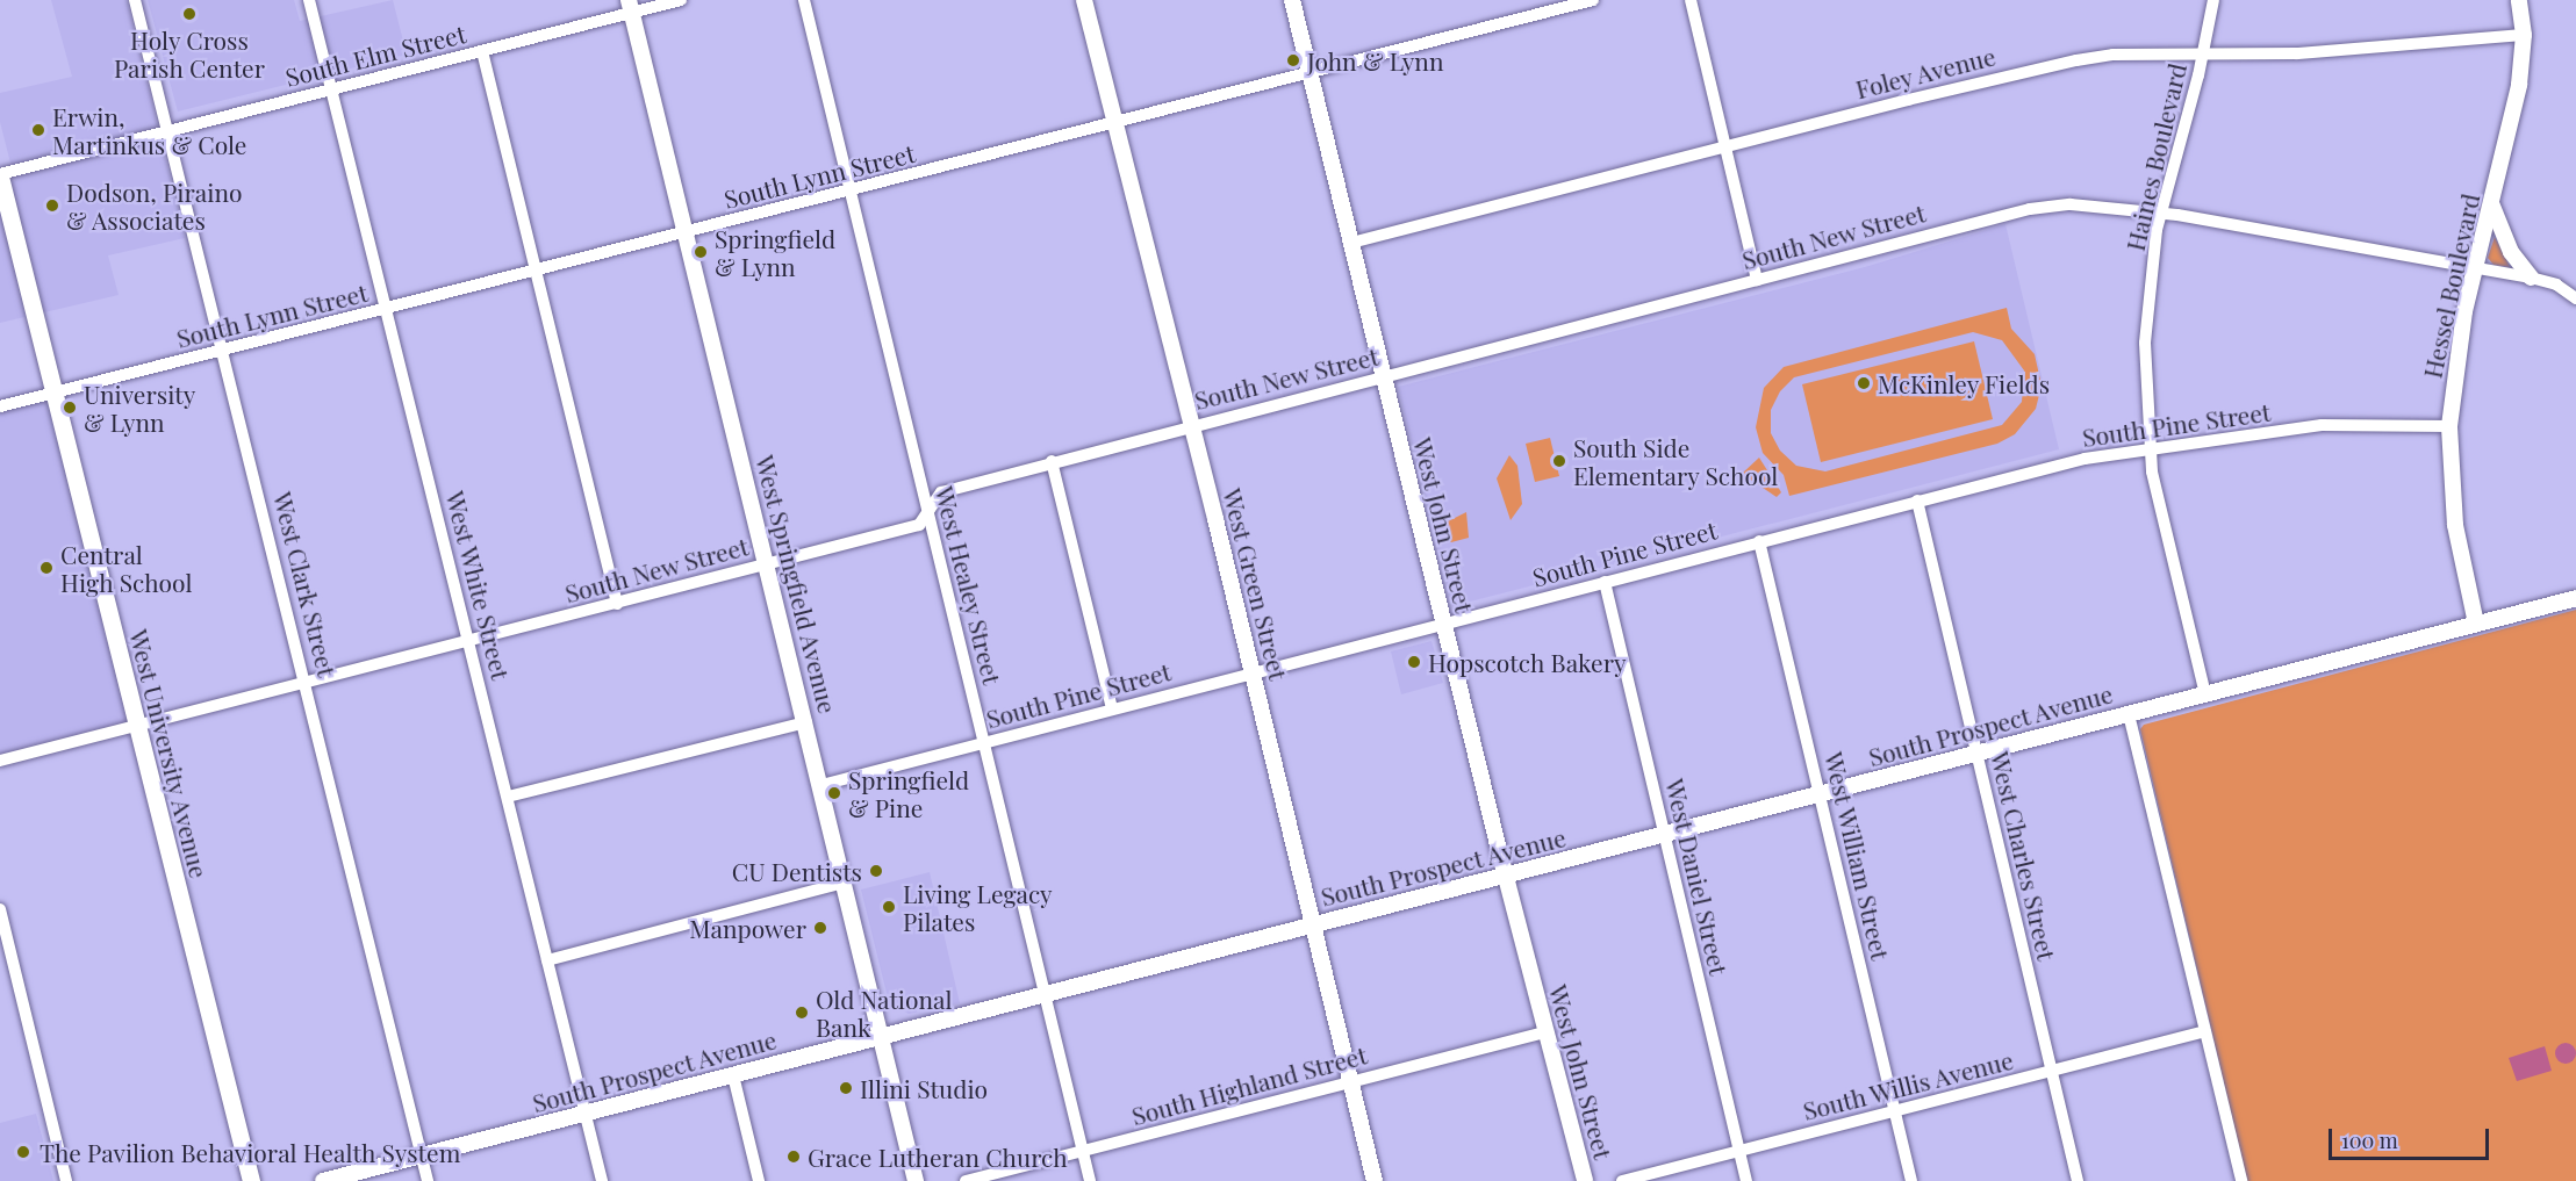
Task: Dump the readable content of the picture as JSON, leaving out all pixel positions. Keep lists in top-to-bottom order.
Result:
{
  "streets": {
    "main road": [
      "Hessel Boulevard",
      "West John Street",
      "West Springfield Avenue",
      "West Green Street",
      "South Prospect Avenue",
      "West University Avenue"
    ],
    "street": [
      "South Elm Street",
      "Foley Avenue",
      "Haines Boulevard",
      "South Lynn Street",
      "South New Street",
      "South Pine Street",
      "West Clark Street",
      "West White Street",
      "West Healey Street",
      "West William Street",
      "West Charles Street",
      "West Daniel Street",
      "South Highland Street",
      "South Willis Avenue"
    ]
  },
  "crossings": [
    ["South Elm Street", "West Clark Street"],
    ["South Elm Street", "West Springfield Avenue"],
    ["South Elm Street", "West White Street"],
    ["South Elm Street", "West University Avenue"],
    ["Foley Avenue", "Haines Boulevard"],
    ["Foley Avenue", "Hessel Boulevard"],
    ["Foley Avenue", "West John Street"],
    ["Haines Boulevard", "South New Street"],
    ["Haines Boulevard", "South Pine Street"],
    ["Haines Boulevard", "South Prospect Avenue"],
    ["South Lynn Street", "West John Street"],
    ["South Lynn Street", "West Clark Street"],
    ["South Lynn Street", "West Springfield Avenue"],
    ["South Lynn Street", "West Green Street"],
    ["South Lynn Street", "West White Street"],
    ["South Lynn Street", "West Healey Street"],
    ["South Lynn Street", "West University Avenue"],
    ["South New Street", "Hessel Boulevard"],
    ["South New Street", "West John Street"],
    ["South New Street", "West Clark Street"],
    ["South New Street", "West Springfield Avenue"],
    ["South New Street", "West Green Street"],
    ["South New Street", "West White Street"],
    ["South New Street", "West Healey Street"],
    ["South New Street", "West University Avenue"],
    ["Hessel Boulevard", "South Pine Street"],
    ["Hessel Boulevard", "South Prospect Avenue"],
    ["South Pine Street", "West John Street"],
    ["South Pine Street", "West Springfield Avenue"],
    ["South Pine Street", "West Green Street"],
    ["South Pine Street", "West Healey Street"],
    ["South Pine Street", "West William Street"],
    ["South Pine Street", "West Charles Street"],
    ["South Pine Street", "West Daniel Street"],
    ["West John Street", "South Prospect Avenue"],
    ["West John Street", "South Highland Street"],
    ["West Clark Street", "South Prospect Avenue"],
    ["West Springfield Avenue", "South Prospect Avenue"],
    ["West Green Street", "South Prospect Avenue"],
    ["West Green Street", "South Highland Street"],
    ["West White Street", "South Prospect Avenue"],
    ["West Healey Street", "South Prospect Avenue"],
    ["West Healey Street", "South Highland Street"],
    ["South Prospect Avenue", "West William Street"],
    ["South Prospect Avenue", "West Charles Street"],
    ["South Prospect Avenue", "West Daniel Street"],
    ["West William Street", "South Willis Avenue"],
    ["West Charles Street", "South Willis Avenue"],
    ["West Daniel Street", "South Willis Avenue"]
  ],
  "places": [
    "Holy Cross Parish Center",
    "John & Lynn",
    "Erwin, Martinkus & Cole",
    "Dodson, Piraino & Associates",
    "Springfield & Lynn",
    "McKinley Fields",
    "University & Lynn",
    "South Side Elementary School",
    "Central High School",
    "Hopscotch Bakery",
    "Springfield & Pine",
    "CU Dentists",
    "Living Legacy Pilates",
    "Manpower",
    "Old National Bank",
    "Illini Studio",
    "The Pavilion Behavioral Health System",
    "Grace Lutheran Church"
  ],
  "scale_bar": "100 m"
}
